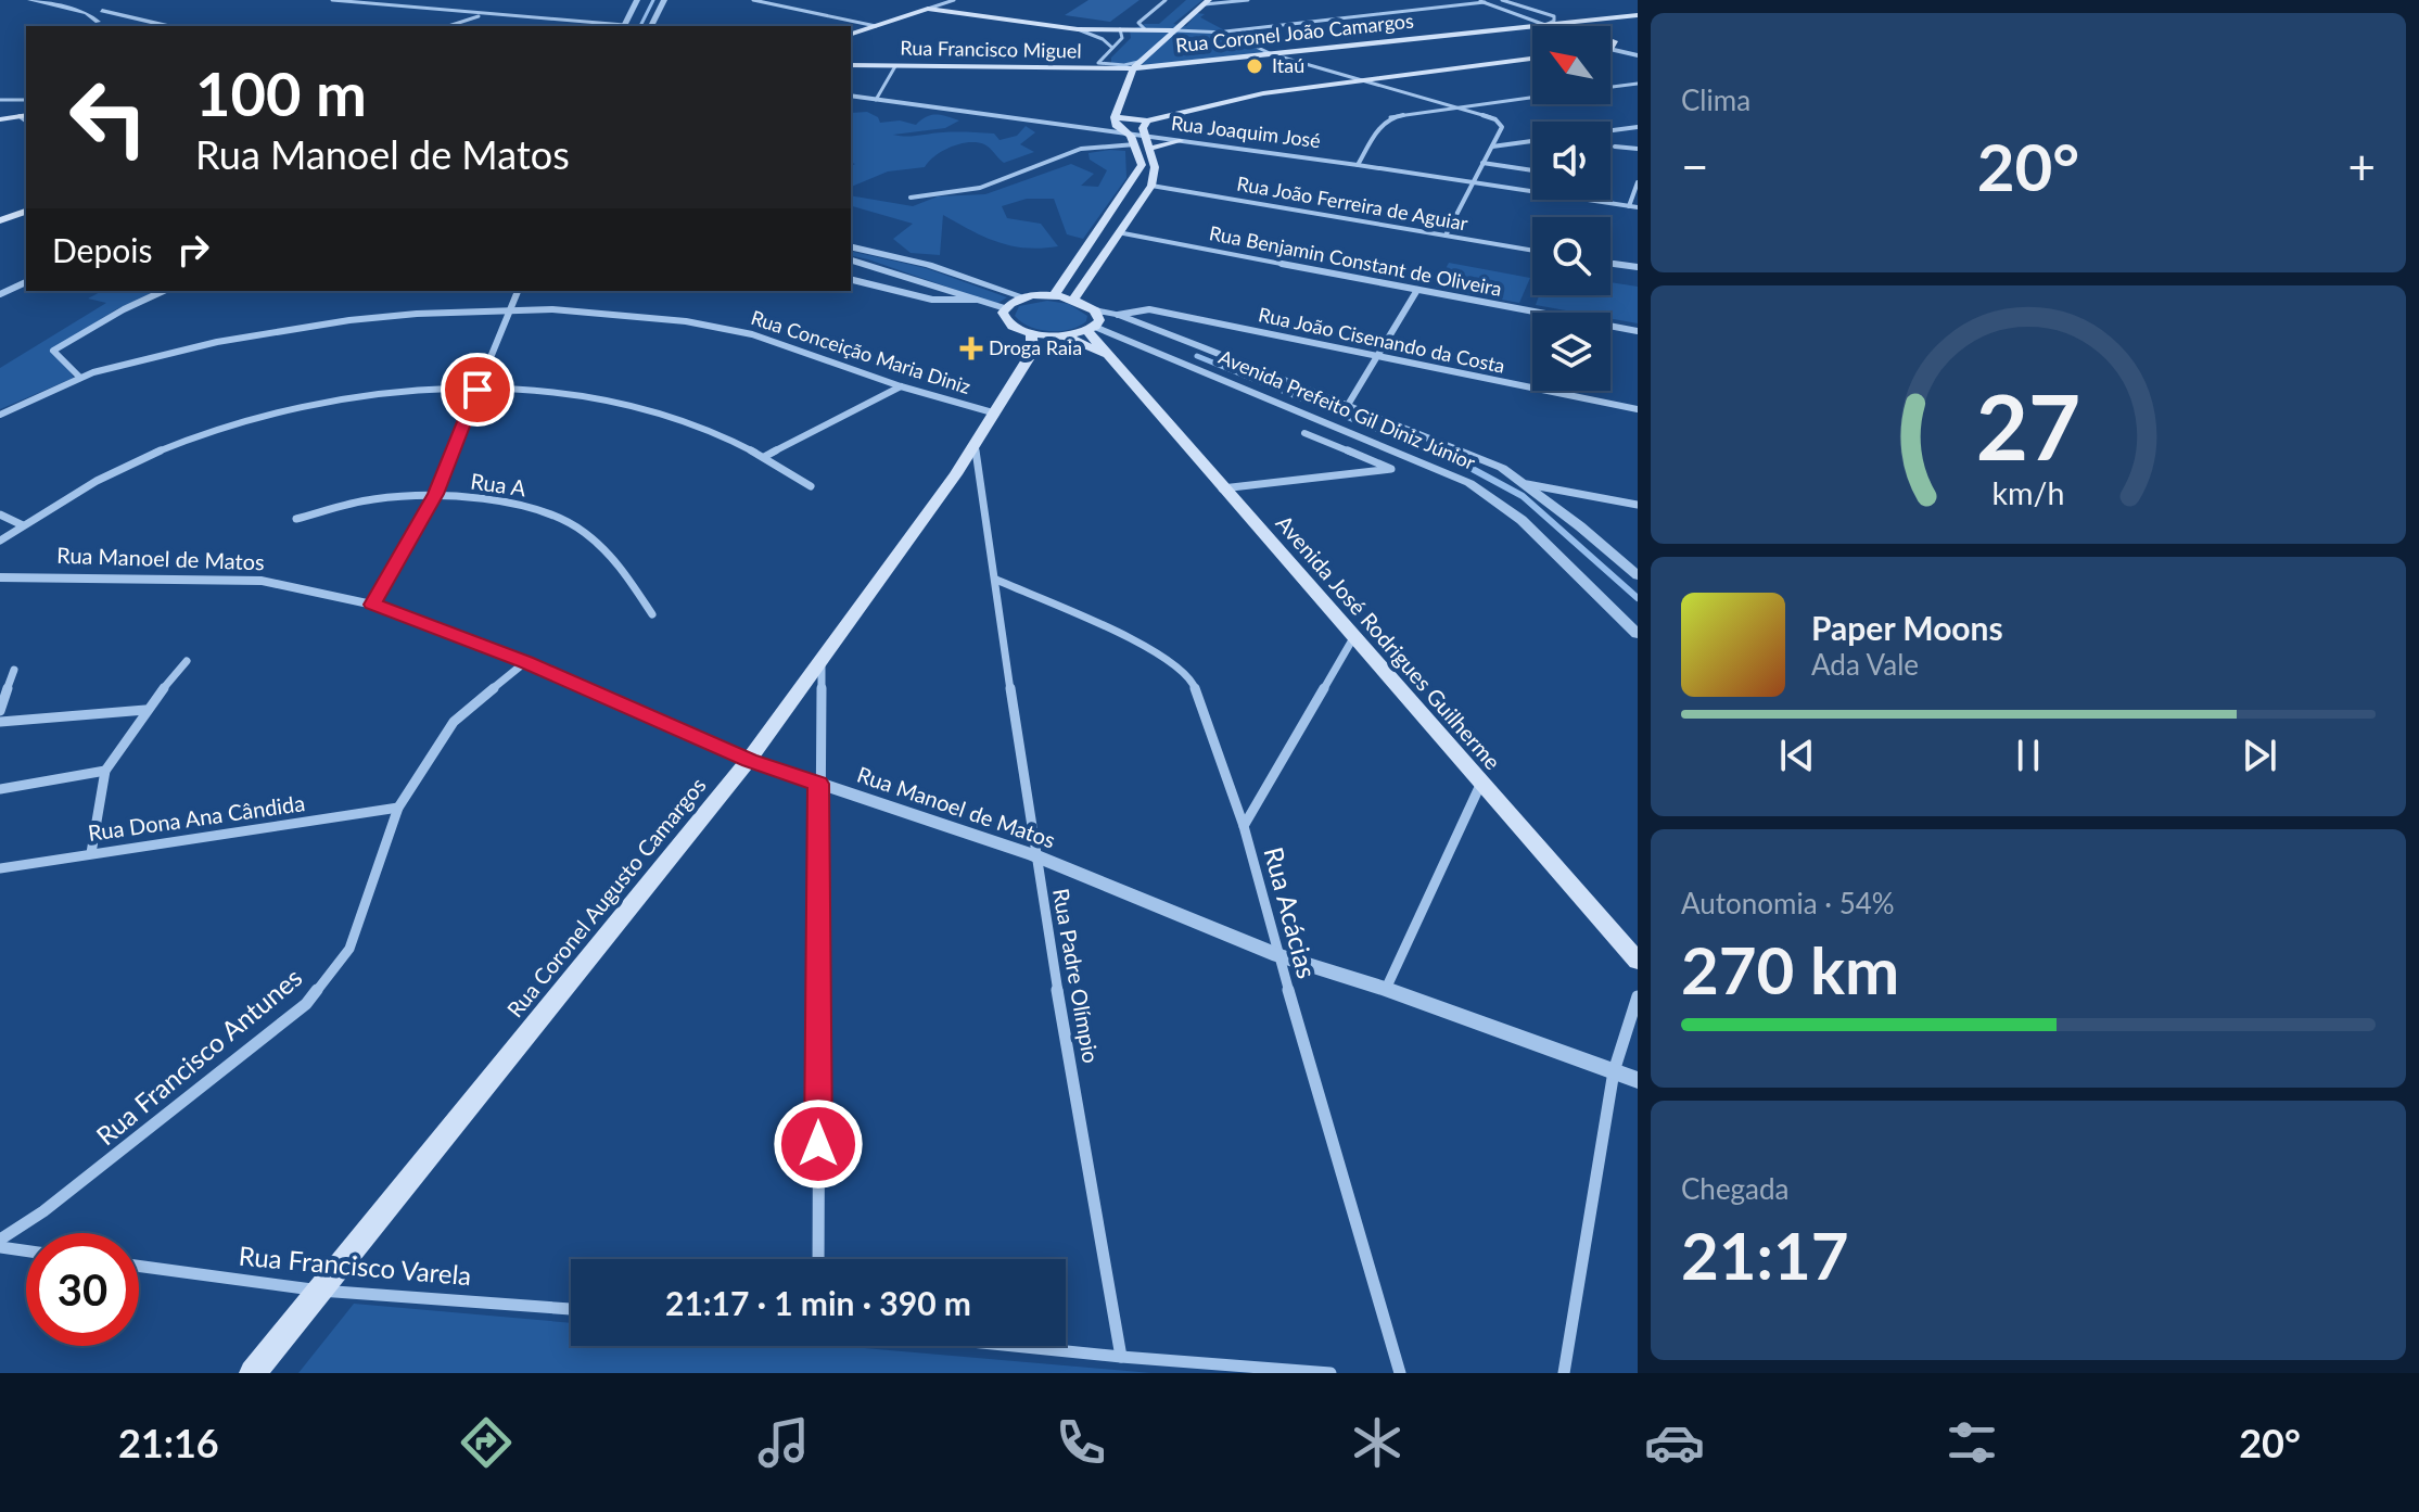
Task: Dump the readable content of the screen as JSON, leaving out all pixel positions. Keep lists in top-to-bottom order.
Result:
{
  "streets": {
    "main road": [
      "Rua Coronel João Camargos",
      "Rua Francisco Miguel",
      "Avenida José Rodrigues Guilherme",
      "Rua Coronel Augusto Camargos"
    ],
    "street": [
      "Rua Joaquim José",
      "Rua João Ferreira de Aguiar",
      "Rua Benjamin Constant de Oliveira",
      "Rua João Cisenando da Costa",
      "Rua Conceição Maria Diniz",
      "Avenida Prefeito Gil Diniz Júnior",
      "Rua A",
      "Rua Manoel de Matos",
      "Rua Dona Ana Cândida",
      "Rua Acácias",
      "Rua Padre Olímpio",
      "Rua Francisco Antunes",
      "Rua Francisco Varela"
    ]
  },
  "crossings": [
    ["Rua Coronel João Camargos", "Rua Francisco Miguel"],
    ["Rua João Cisenando da Costa", "Avenida Prefeito Gil Diniz Júnior"],
    ["Rua Conceição Maria Diniz", "Rua Coronel Augusto Camargos"],
    ["Avenida Prefeito Gil Diniz Júnior", "Avenida José Rodrigues Guilherme"],
    ["Rua Manoel de Matos", "Rua Coronel Augusto Camargos"],
    ["Rua Manoel de Matos", "Rua Acácias"],
    ["Rua Manoel de Matos", "Rua Padre Olímpio"],
    ["Rua Manoel de Matos", "Rua Francisco Antunes"],
    ["Rua Dona Ana Cândida", "Rua Francisco Antunes"],
    ["Rua Coronel Augusto Camargos", "Rua Padre Olímpio"],
    ["Rua Coronel Augusto Camargos", "Rua Francisco Varela"],
    ["Rua Acácias", "Rua Padre Olímpio"]
  ],
  "places": {
    "other": ["Itaú"],
    "health": ["Droga Raia"]
  },
  "north": "top left",
  "page": {
    "tile": [
      "Clima",
      ["Autonomia · 54%", "270 km"],
      ["Chegada", "21:17"]
    ],
    "turn": ["100 m", "Rua Manoel de Matos"],
    "heat": ["−", "20°", "+"],
    "then": "Depois",
    "song": ["Paper Moons", "Ada Vale"],
    "limit": "30",
    "trip": "21:17 · 1 min · 390 m",
    "tabs": ["21:16", "20°"],
    "gauge": ["27", "km/h"]
  }
}
